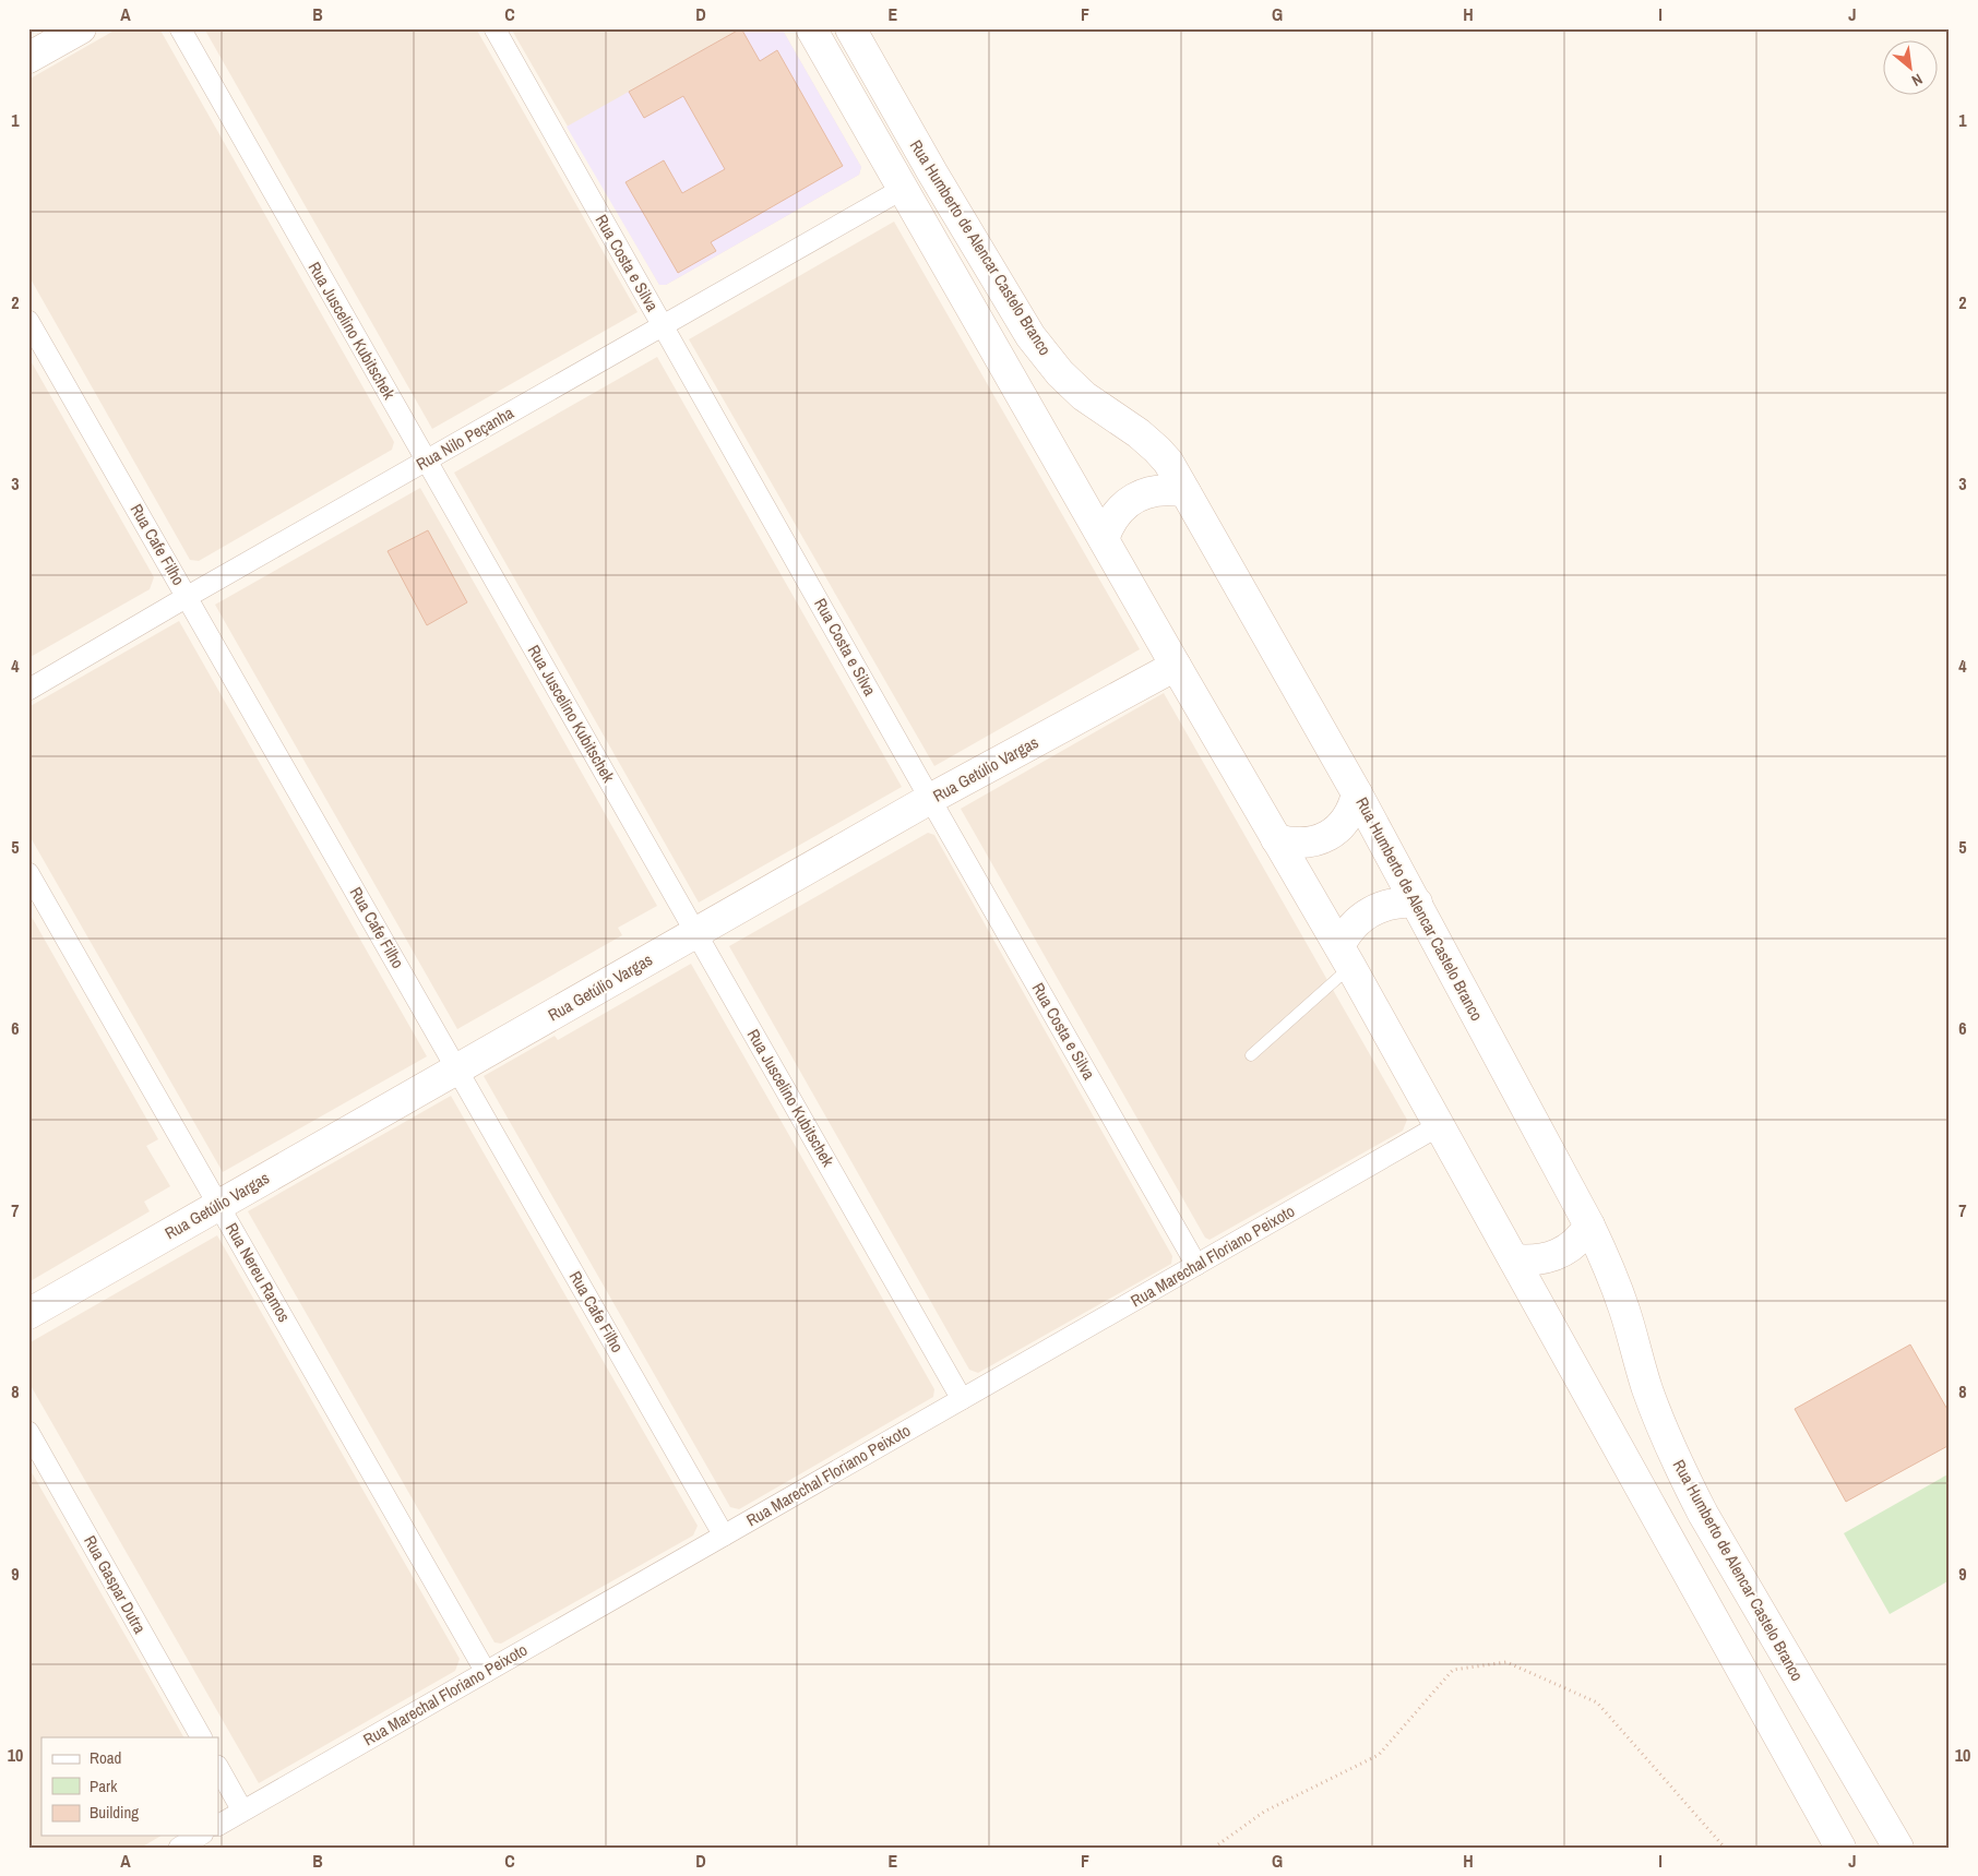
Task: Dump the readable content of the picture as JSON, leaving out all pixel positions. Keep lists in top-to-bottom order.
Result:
{
  "streets": {
    "street": [
      "Rua Humberto de Alencar Castelo Branco",
      "Rua Costa e Silva",
      "Rua Juscelino Kubitschek",
      "Rua Nilo Peçanha",
      "Rua Cafe Filho",
      "Rua Getúlio Vargas",
      "Rua Marechal Floriano Peixoto",
      "Rua Nereu Ramos",
      "Rua Gaspar Dutra"
    ]
  },
  "crossings": [
    ["Rua Humberto de Alencar Castelo Branco", "Rua Nilo Peçanha"],
    ["Rua Humberto de Alencar Castelo Branco", "Rua Getúlio Vargas"],
    ["Rua Humberto de Alencar Castelo Branco", "Rua Marechal Floriano Peixoto"],
    ["Rua Costa e Silva", "Rua Nilo Peçanha"],
    ["Rua Costa e Silva", "Rua Getúlio Vargas"],
    ["Rua Costa e Silva", "Rua Marechal Floriano Peixoto"],
    ["Rua Juscelino Kubitschek", "Rua Nilo Peçanha"],
    ["Rua Juscelino Kubitschek", "Rua Getúlio Vargas"],
    ["Rua Juscelino Kubitschek", "Rua Marechal Floriano Peixoto"],
    ["Rua Nilo Peçanha", "Rua Cafe Filho"],
    ["Rua Cafe Filho", "Rua Getúlio Vargas"],
    ["Rua Cafe Filho", "Rua Marechal Floriano Peixoto"],
    ["Rua Getúlio Vargas", "Rua Nereu Ramos"],
    ["Rua Marechal Floriano Peixoto", "Rua Nereu Ramos"]
  ],
  "legend": ["Road", "Park", "Building"],
  "north": "bottom right",
  "grid": {
    "columns": [
      "A",
      "B",
      "C",
      "D",
      "E",
      "F",
      "G",
      "H",
      "I",
      "J"
    ],
    "rows": [
      "1",
      "2",
      "3",
      "4",
      "5",
      "6",
      "7",
      "8",
      "9",
      "10"
    ]
  }
}
